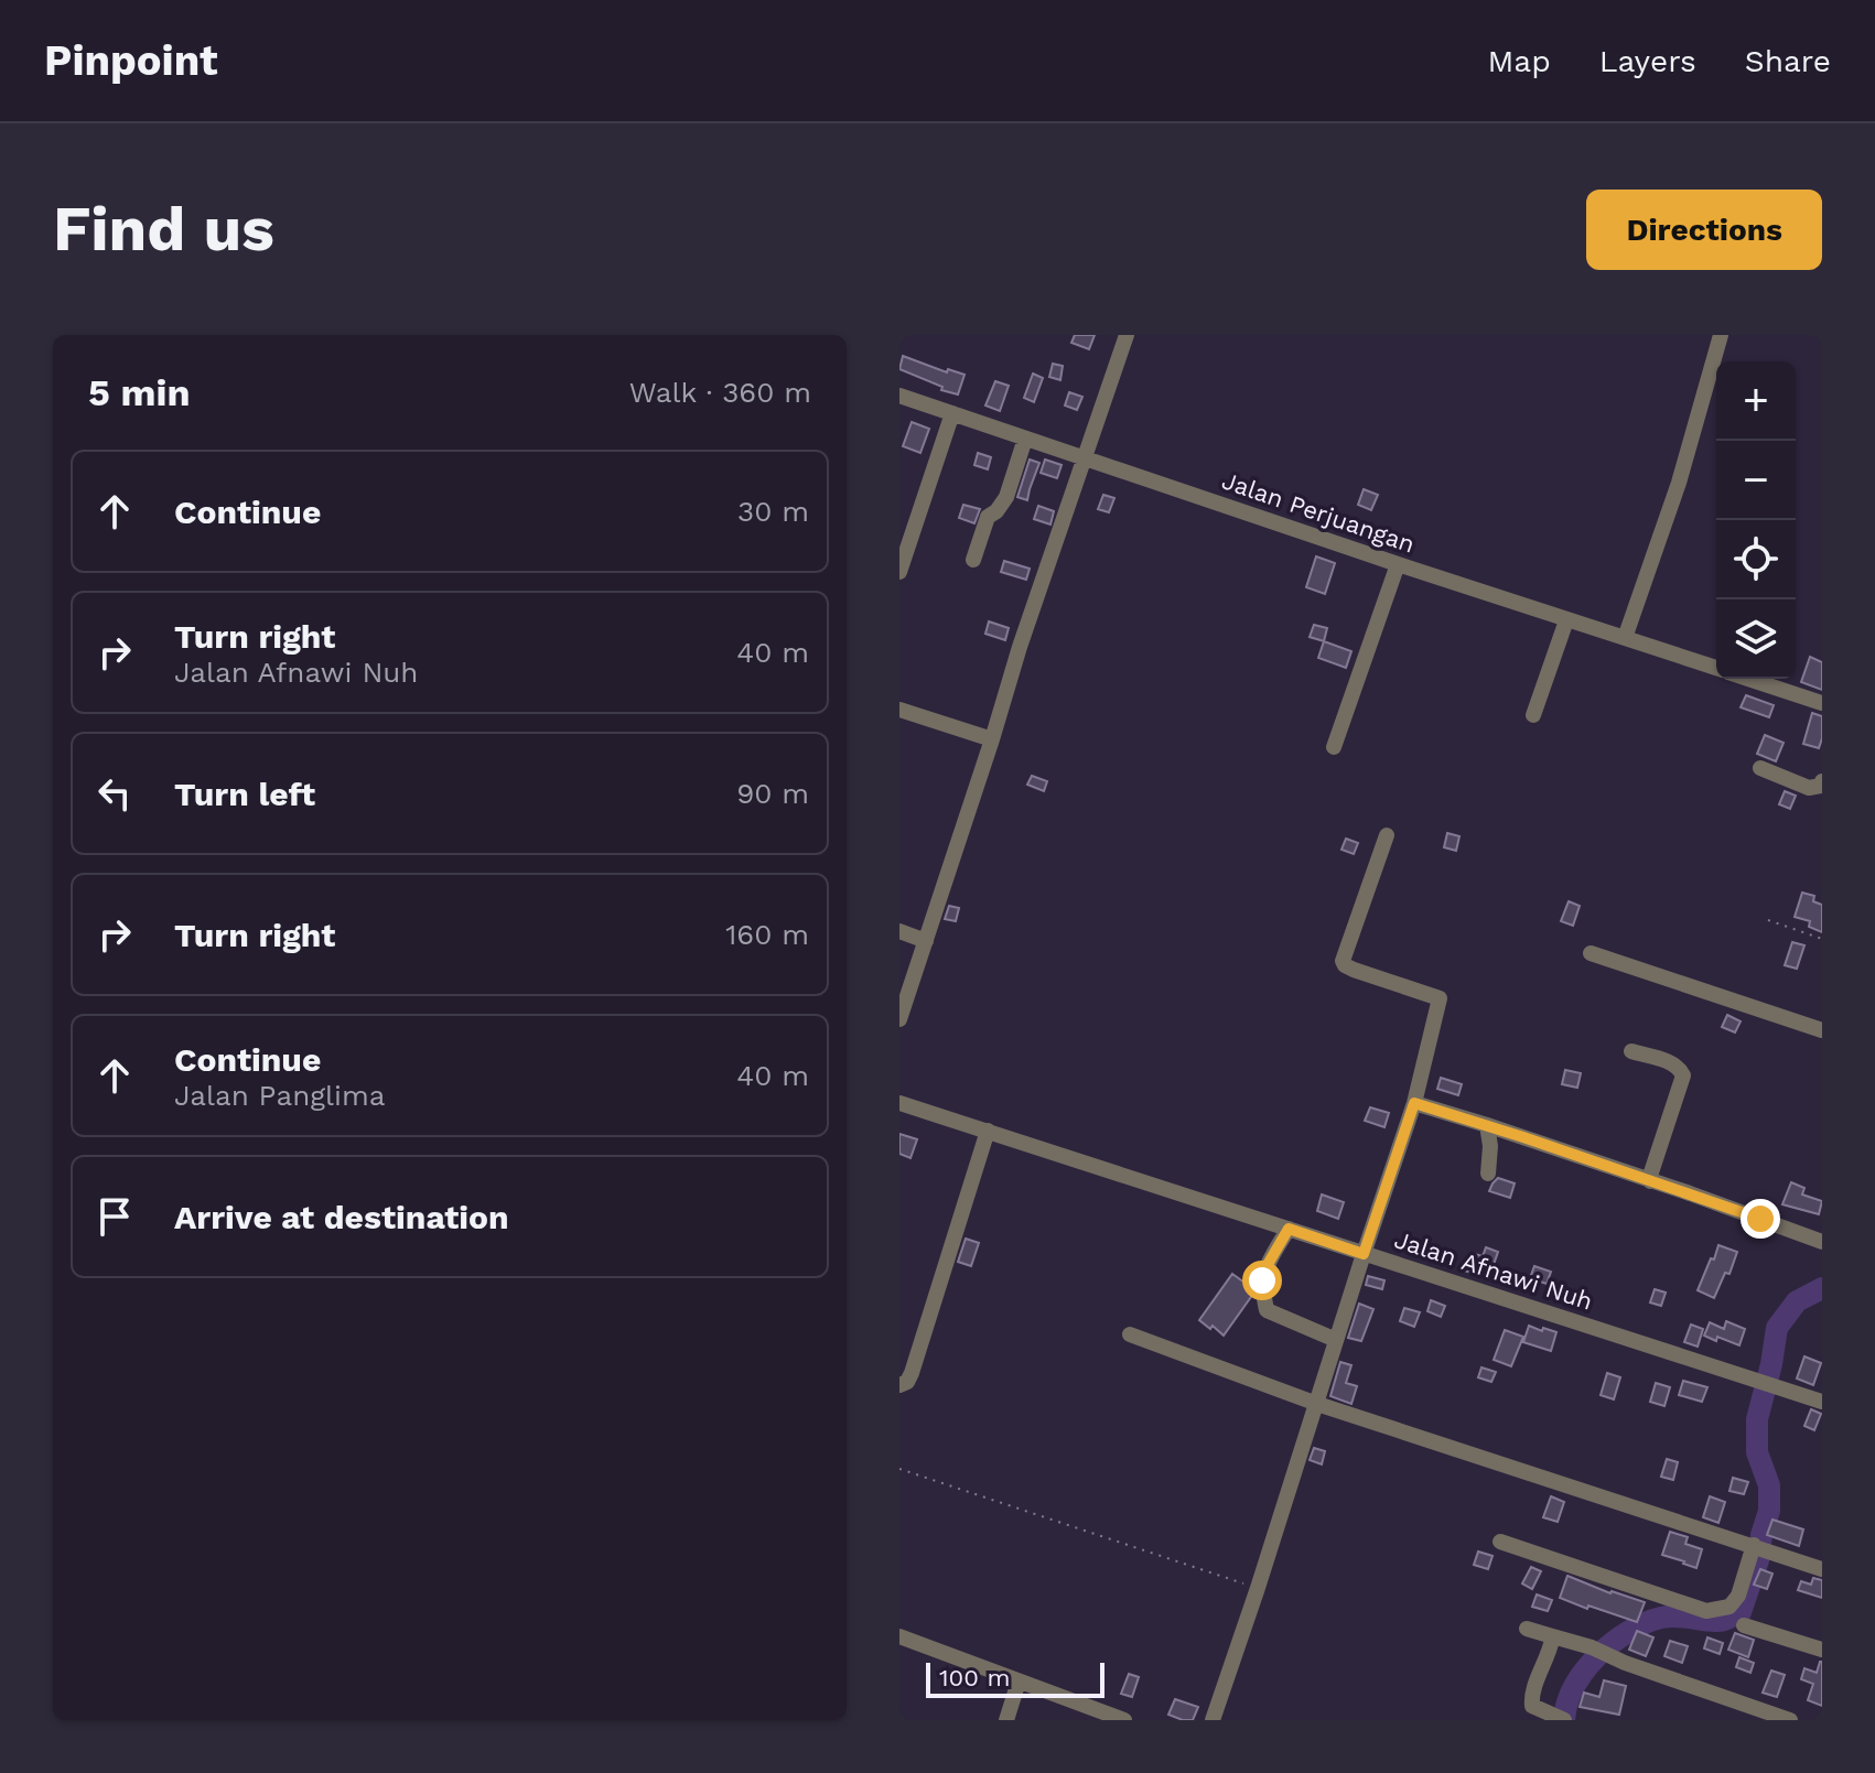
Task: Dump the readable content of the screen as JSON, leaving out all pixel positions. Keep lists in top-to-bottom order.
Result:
{
  "streets": {
    "street": ["Jalan Perjuangan", "Jalan Afnawi Nuh"]
  },
  "scale_bar": "100 m",
  "page": {
    "header": "Pinpoint",
    "nav": ["Map", "Layers", "Share"],
    "buttons": "Directions",
    "title": "Find us",
    "heading": ["5 min", "Walk · 360 m"],
    "map_buttons": ["+", "−"],
    "list": [
      ["Continue", "30 m"],
      ["Turn right", "Jalan Afnawi Nuh", "40 m"],
      ["Turn left", "90 m"],
      ["Turn right", "160 m"],
      ["Continue", "Jalan Panglima", "40 m"],
      "Arrive at destination"
    ],
    "scale": "100 m"
  }
}
